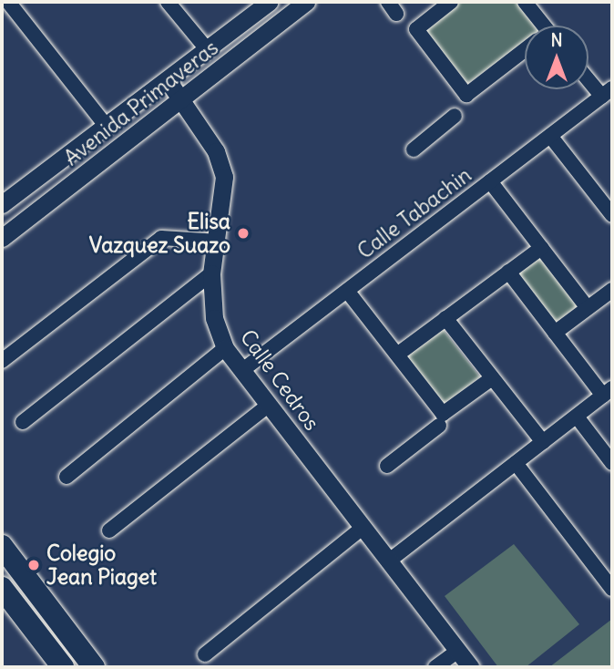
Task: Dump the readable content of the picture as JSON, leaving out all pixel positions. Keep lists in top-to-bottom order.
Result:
{
  "streets": {
    "street": ["Avenida Primaveras", "Calle Tabachin", "Calle Cedros"]
  },
  "crossings": [
    ["Avenida Primaveras", "Calle Cedros"],
    ["Calle Tabachin", "Calle Cedros"]
  ],
  "places": ["Elisa Vazquez Suazo", "Colegio Jean Piaget"],
  "north": "top"
}
